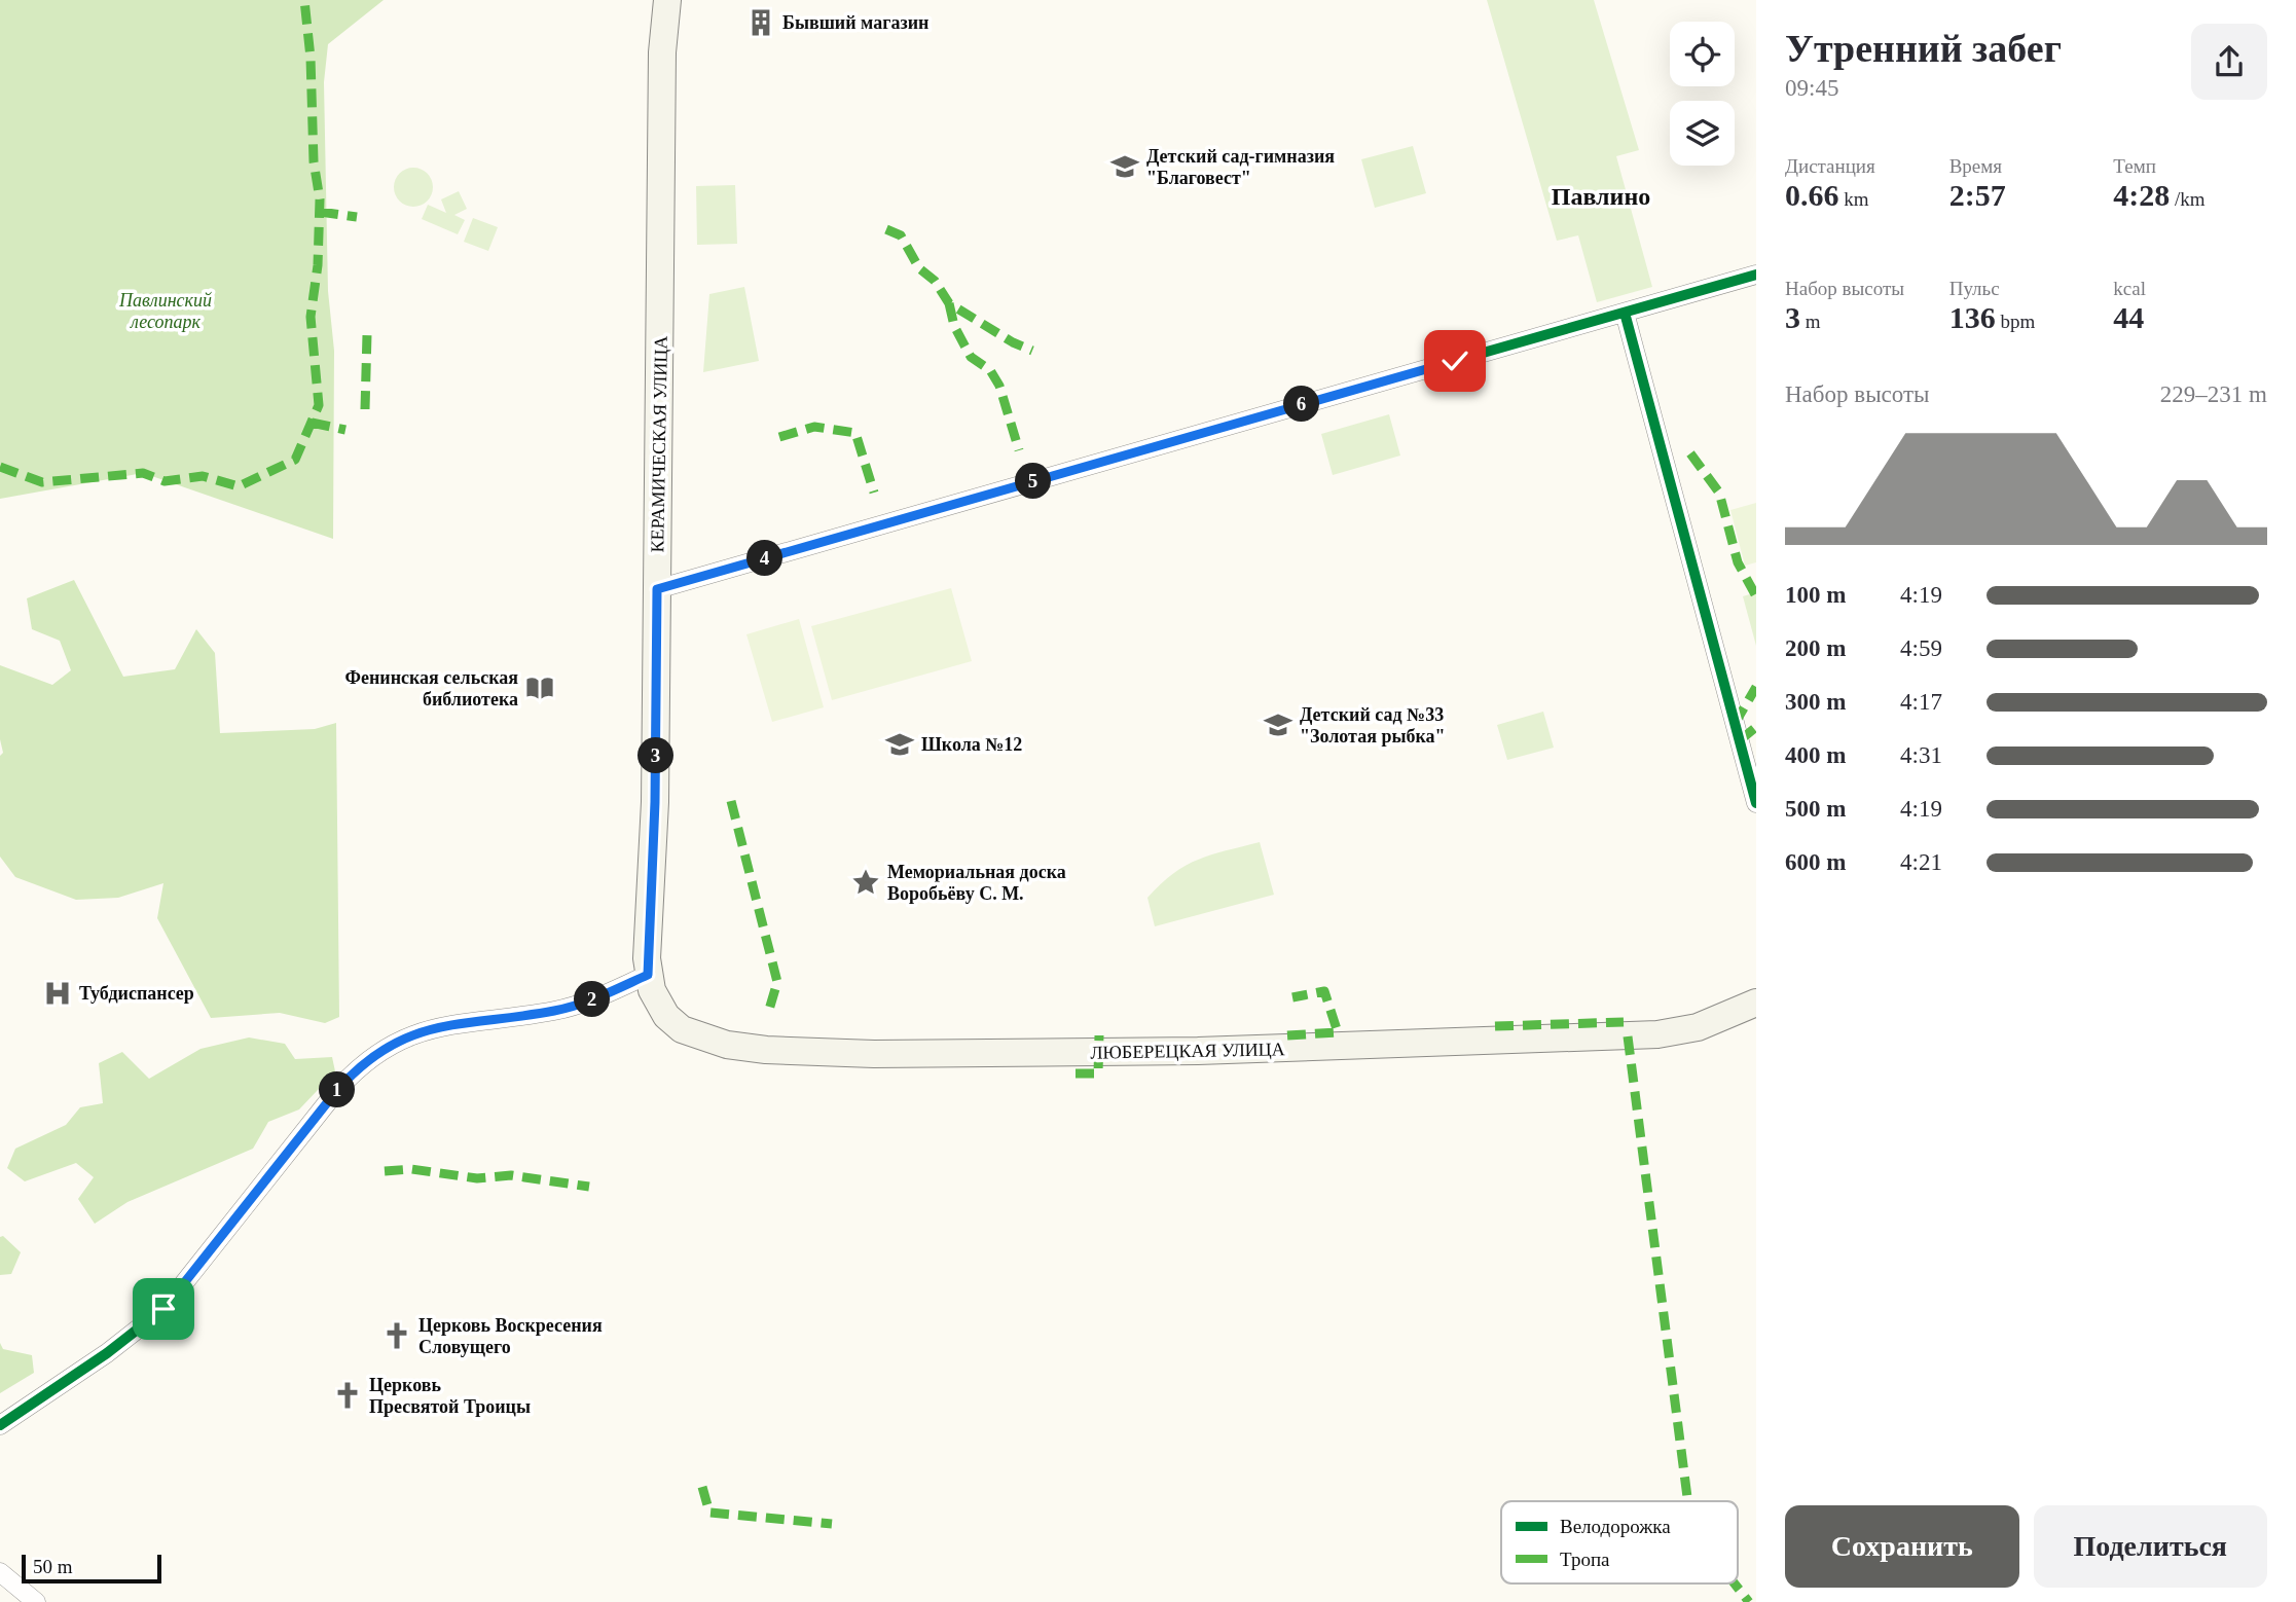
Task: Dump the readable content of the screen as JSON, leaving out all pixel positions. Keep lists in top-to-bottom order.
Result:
{
  "streets": {
    "main road": ["КЕРАМИЧЕСКАЯ УЛИЦА", "ЛЮБЕРЕЦКАЯ УЛИЦА"]
  },
  "crossings": [
    ["КЕРАМИЧЕСКАЯ УЛИЦА", "ЛЮБЕРЕЦКАЯ УЛИЦА"]
  ],
  "districts": ["Павлино"],
  "parks": ["Павлинский лесопарк"],
  "places": {
    "building": ["Бывший магазин"],
    "school or university": ["Детский сад-гимназия \"Благовест\"", "Детский сад №33 \"Золотая рыбка\"", "Школа №12"],
    "library": ["Фенинская сельская библиотека"],
    "place": ["Мемориальная доска Воробьёву С. М."],
    "hospital": ["Тубдиспансер"],
    "church": ["Церковь Воскресения Словущего", "Церковь Пресвятой Троицы"]
  },
  "legend": ["Велодорожка", "Тропа"],
  "scale_bar": "50 m",
  "page": {
    "heading": ["Утренний забег", "09:45"],
    "stats": [
      ["Дистанция", "0.66 km"],
      ["Время", "2:57"],
      ["Темп", "4:28 /km"],
      ["Набор высоты", "3 m"],
      ["Пульс", "136 bpm"],
      ["kcal", "44"]
    ],
    "chart": ["Набор высоты", "229–231 m"],
    "pins": [
      "6",
      "5",
      "4",
      "3",
      "2",
      "1"
    ],
    "list": [
      {
        "name": "100 m",
        "note": "4:19"
      },
      {
        "name": "200 m",
        "note": "4:59"
      },
      {
        "name": "300 m",
        "note": "4:17"
      },
      {
        "name": "400 m",
        "note": "4:31"
      },
      {
        "name": "500 m",
        "note": "4:19"
      },
      {
        "name": "600 m",
        "note": "4:21"
      }
    ],
    "buttons": ["Сохранить", "Поделиться"],
    "scale": "50 m"
  }
}
